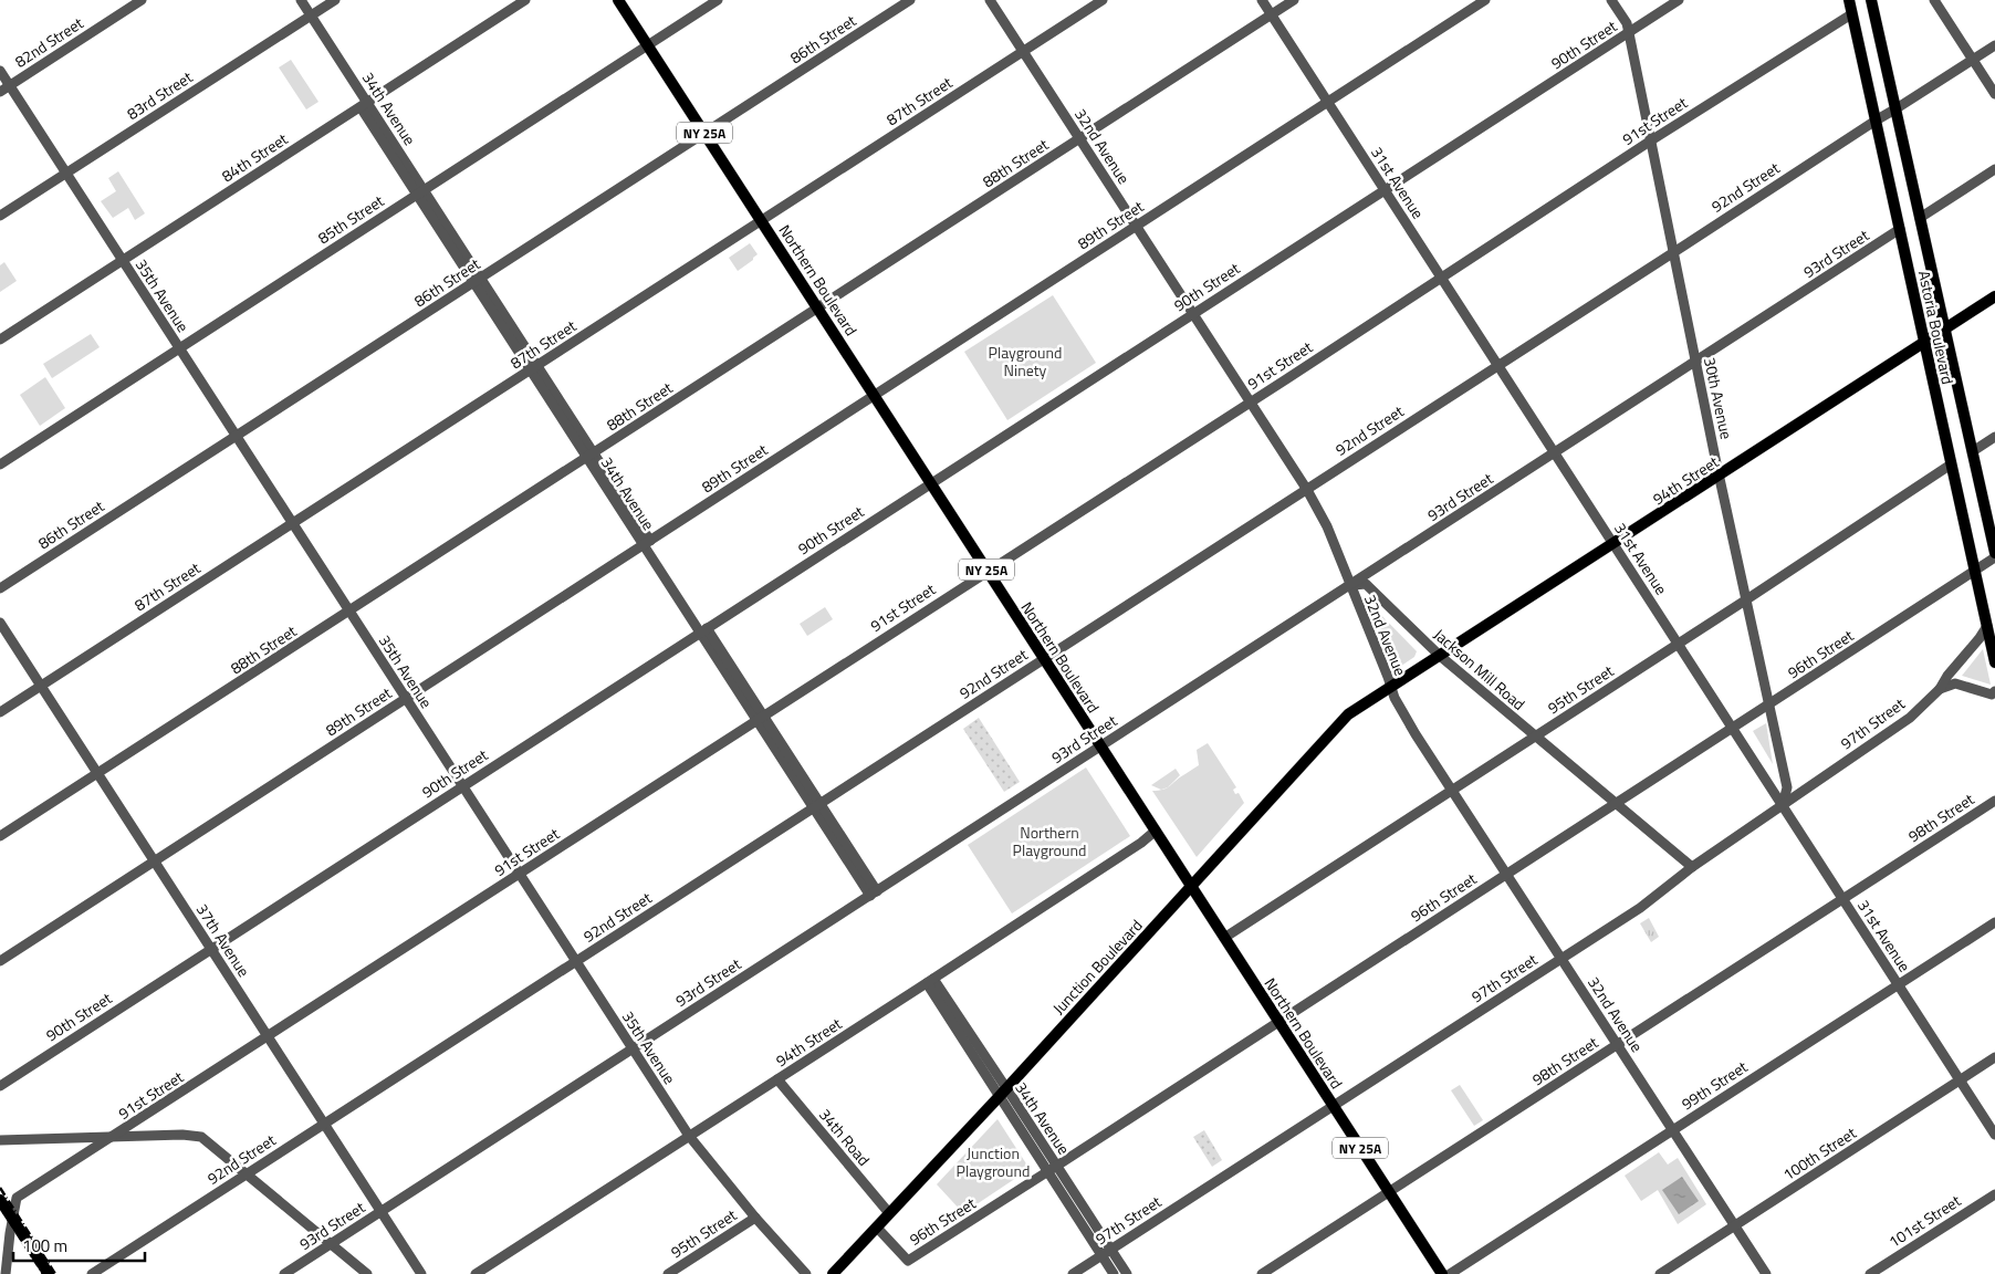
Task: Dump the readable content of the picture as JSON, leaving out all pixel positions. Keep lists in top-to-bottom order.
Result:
{
  "streets": {
    "main road": [
      "NY 25A",
      "Northern Boulevard",
      "Astoria Boulevard",
      "94th Street",
      "Junction Boulevard"
    ],
    "street": [
      "86th Street",
      "82nd Street",
      "90th Street",
      "83rd Street",
      "87th Street",
      "34th Avenue",
      "91st Street",
      "32nd Avenue",
      "84th Street",
      "88th Street",
      "31st Avenue",
      "92nd Street",
      "85th Street",
      "89th Street",
      "93rd Street",
      "35th Avenue",
      "30th Avenue",
      "96th Street",
      "Jackson Mill Road",
      "95th Street",
      "97th Street",
      "98th Street",
      "37th Avenue",
      "99th Street",
      "34th Road",
      "100th Street",
      "101st Street"
    ]
  },
  "crossings": [
    ["86th Street", "34th Avenue"],
    ["86th Street", "Northern Boulevard"],
    ["86th Street", "35th Avenue"],
    ["82nd Street", "35th Avenue"],
    ["90th Street", "34th Avenue"],
    ["90th Street", "32nd Avenue"],
    ["90th Street", "31st Avenue"],
    ["90th Street", "Northern Boulevard"],
    ["90th Street", "35th Avenue"],
    ["90th Street", "30th Avenue"],
    ["90th Street", "37th Avenue"],
    ["83rd Street", "34th Avenue"],
    ["83rd Street", "35th Avenue"],
    ["87th Street", "34th Avenue"],
    ["87th Street", "32nd Avenue"],
    ["87th Street", "Northern Boulevard"],
    ["87th Street", "35th Avenue"],
    ["87th Street", "37th Avenue"],
    ["34th Avenue", "91st Street"],
    ["34th Avenue", "84th Street"],
    ["34th Avenue", "88th Street"],
    ["34th Avenue", "92nd Street"],
    ["34th Avenue", "85th Street"],
    ["34th Avenue", "89th Street"],
    ["34th Avenue", "93rd Street"],
    ["34th Avenue", "94th Street"],
    ["34th Avenue", "96th Street"],
    ["34th Avenue", "97th Street"],
    ["34th Avenue", "Junction Boulevard"],
    ["91st Street", "32nd Avenue"],
    ["91st Street", "31st Avenue"],
    ["91st Street", "Northern Boulevard"],
    ["91st Street", "35th Avenue"],
    ["91st Street", "Astoria Boulevard"],
    ["91st Street", "30th Avenue"],
    ["91st Street", "37th Avenue"],
    ["32nd Avenue", "88th Street"],
    ["32nd Avenue", "92nd Street"],
    ["32nd Avenue", "89th Street"],
    ["32nd Avenue", "93rd Street"],
    ["32nd Avenue", "94th Street"],
    ["32nd Avenue", "96th Street"],
    ["32nd Avenue", "Jackson Mill Road"],
    ["32nd Avenue", "95th Street"],
    ["32nd Avenue", "97th Street"],
    ["32nd Avenue", "98th Street"],
    ["32nd Avenue", "Junction Boulevard"],
    ["32nd Avenue", "99th Street"],
    ["32nd Avenue", "100th Street"],
    ["84th Street", "35th Avenue"],
    ["88th Street", "31st Avenue"],
    ["88th Street", "Northern Boulevard"],
    ["88th Street", "35th Avenue"],
    ["88th Street", "37th Avenue"],
    ["31st Avenue", "92nd Street"],
    ["31st Avenue", "89th Street"],
    ["31st Avenue", "93rd Street"],
    ["31st Avenue", "30th Avenue"],
    ["31st Avenue", "94th Street"],
    ["31st Avenue", "96th Street"],
    ["31st Avenue", "95th Street"],
    ["31st Avenue", "97th Street"],
    ["31st Avenue", "98th Street"],
    ["31st Avenue", "99th Street"],
    ["31st Avenue", "100th Street"],
    ["92nd Street", "Northern Boulevard"],
    ["92nd Street", "35th Avenue"],
    ["92nd Street", "Astoria Boulevard"],
    ["92nd Street", "30th Avenue"],
    ["92nd Street", "37th Avenue"],
    ["85th Street", "Northern Boulevard"],
    ["85th Street", "35th Avenue"],
    ["89th Street", "Northern Boulevard"],
    ["89th Street", "35th Avenue"],
    ["89th Street", "37th Avenue"],
    ["93rd Street", "Northern Boulevard"],
    ["93rd Street", "35th Avenue"],
    ["93rd Street", "Astoria Boulevard"],
    ["93rd Street", "30th Avenue"],
    ["93rd Street", "Jackson Mill Road"],
    ["93rd Street", "37th Avenue"],
    ["Northern Boulevard", "94th Street"],
    ["Northern Boulevard", "96th Street"],
    ["Northern Boulevard", "95th Street"],
    ["Northern Boulevard", "97th Street"],
    ["Northern Boulevard", "98th Street"],
    ["Northern Boulevard", "Junction Boulevard"],
    ["35th Avenue", "94th Street"],
    ["35th Avenue", "95th Street"],
    ["Astoria Boulevard", "94th Street"],
    ["Astoria Boulevard", "96th Street"],
    ["Astoria Boulevard", "95th Street"],
    ["Astoria Boulevard", "97th Street"],
    ["30th Avenue", "94th Street"],
    ["30th Avenue", "96th Street"],
    ["30th Avenue", "95th Street"],
    ["30th Avenue", "97th Street"],
    ["94th Street", "Jackson Mill Road"],
    ["94th Street", "Junction Boulevard"],
    ["94th Street", "34th Road"],
    ["96th Street", "Jackson Mill Road"],
    ["96th Street", "Junction Boulevard"],
    ["Jackson Mill Road", "95th Street"],
    ["Jackson Mill Road", "97th Street"],
    ["Junction Boulevard", "34th Road"]
  ],
  "parks": ["Playground Ninety", "Northern Playground", "Junction Playground"],
  "scale_bar": "100 m"
}
